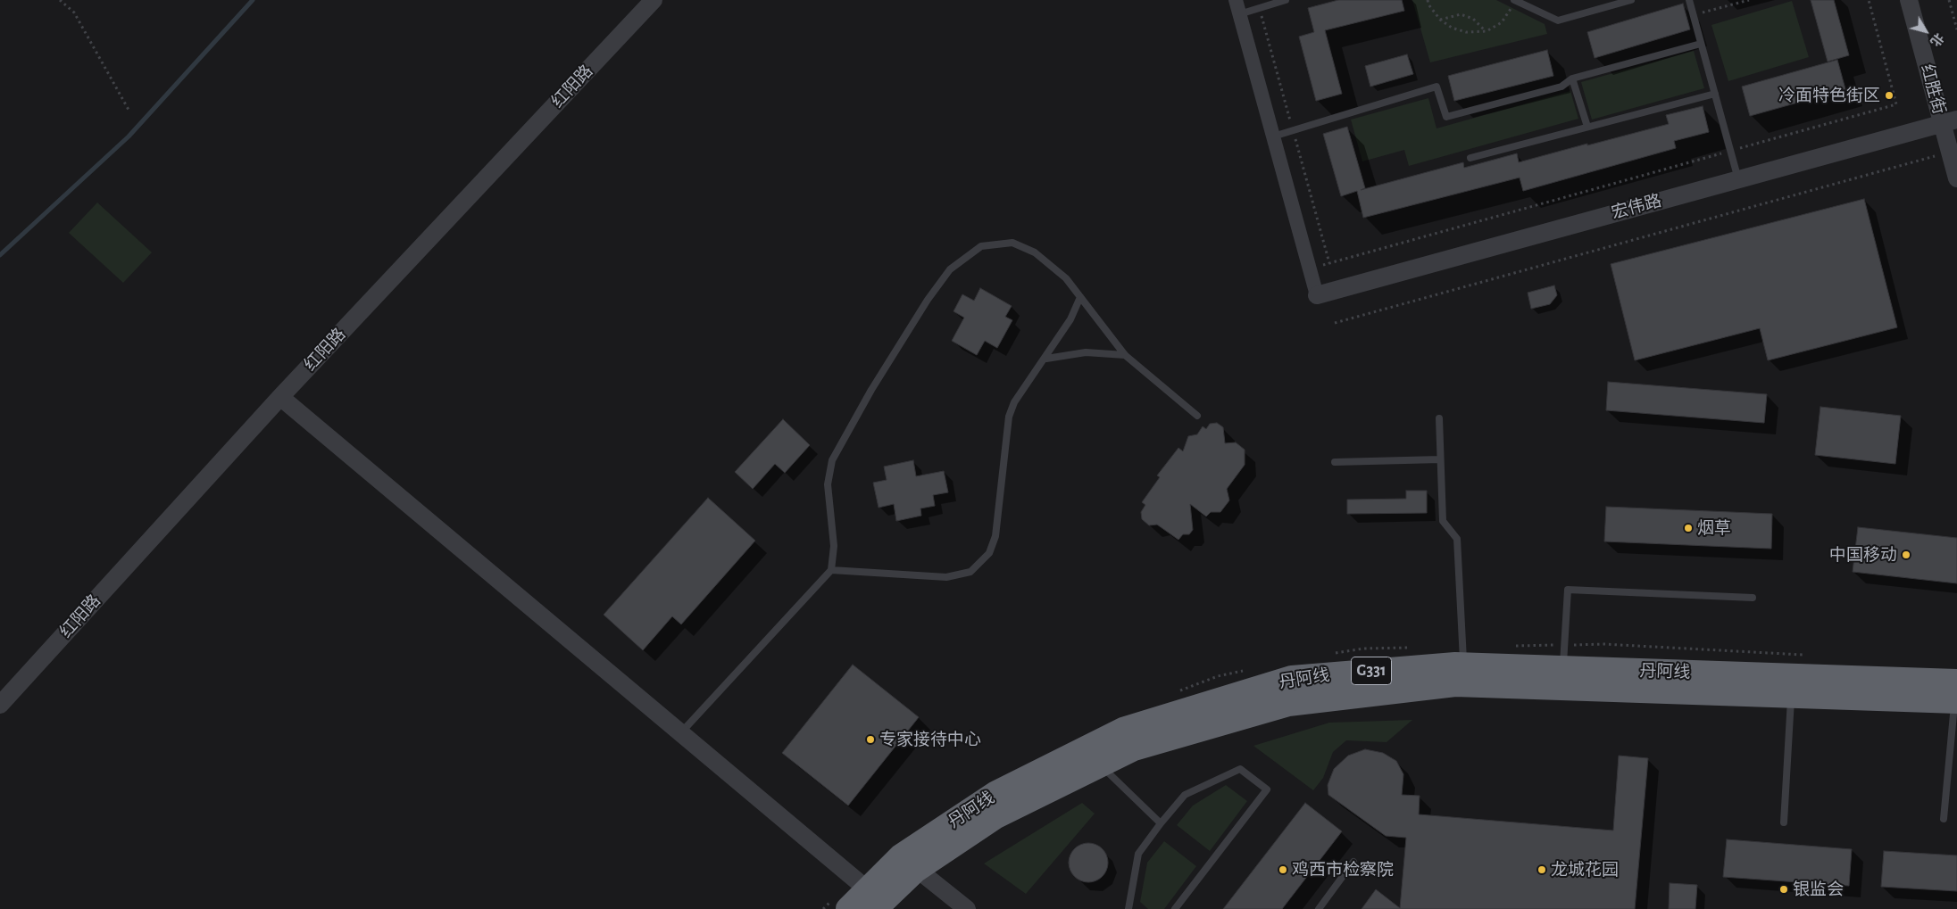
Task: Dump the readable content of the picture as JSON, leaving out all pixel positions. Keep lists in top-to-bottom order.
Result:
{
  "streets": {
    "highway": ["G331", "丹阿线"],
    "street": ["红阳路", "红胜街", "宏伟路"]
  },
  "crossings": [
    ["红胜街", "宏伟路"]
  ],
  "places": [
    "冷面特色街区",
    "烟草",
    "中国移动",
    "专家接待中心",
    "鸡西市检察院",
    "龙城花园",
    "银监会"
  ],
  "north": "bottom right"
}
